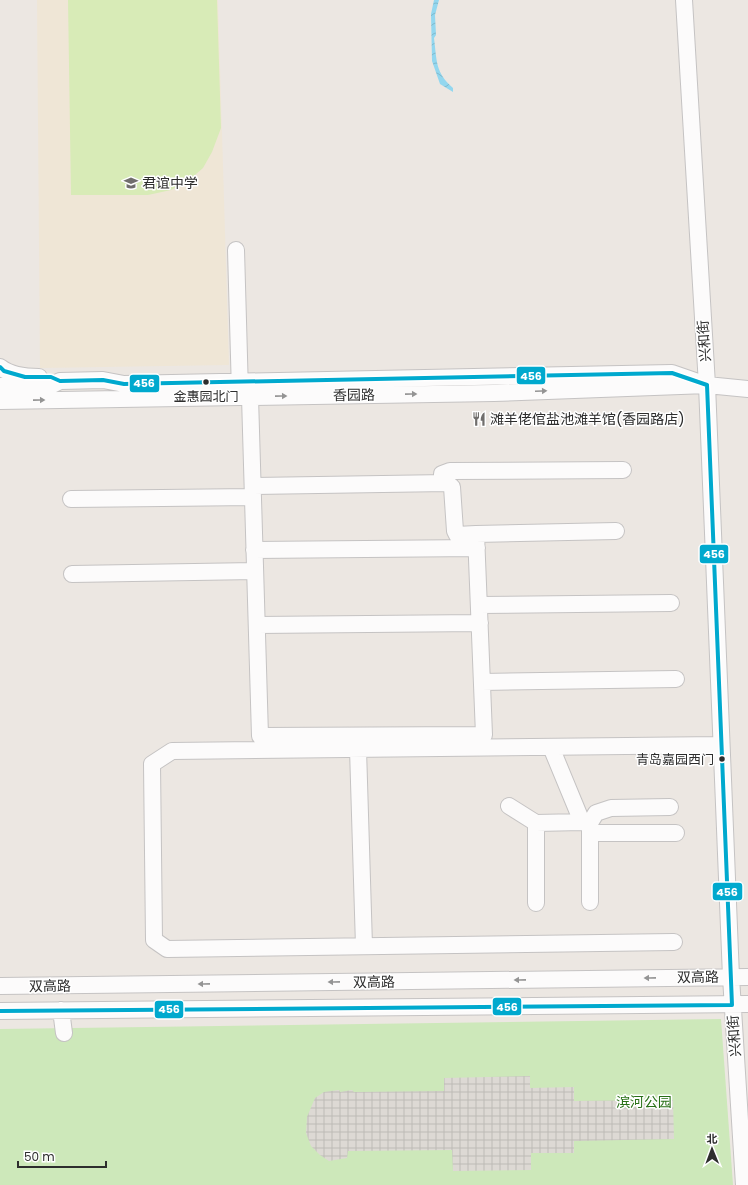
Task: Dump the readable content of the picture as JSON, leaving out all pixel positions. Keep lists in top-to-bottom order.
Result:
{
  "streets": {
    "street": ["兴和街", "香园路", "双高路"]
  },
  "crossings": [
    ["兴和街", "香园路"],
    ["兴和街", "双高路"]
  ],
  "parks": ["滨河公园"],
  "places": {
    "school or university": ["君谊中学"],
    "other": ["金惠园北门", "青岛嘉园西门"],
    "restaurant": ["滩羊佬倌盐池滩羊馆(香园路店)"]
  },
  "lines": ["transit line 456"],
  "scale_bar": "50 m",
  "north": "top"
}
